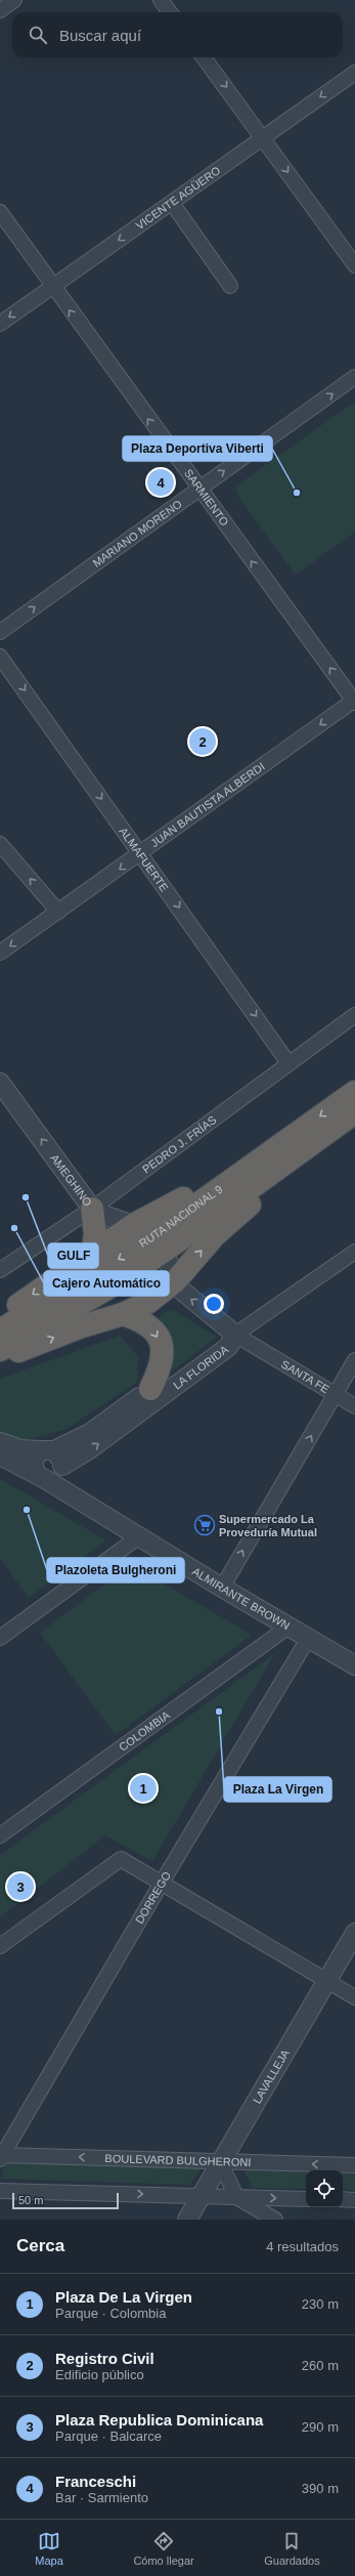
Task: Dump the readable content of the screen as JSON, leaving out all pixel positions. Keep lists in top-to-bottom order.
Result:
{
  "streets": {
    "highway": ["RUTA NACIONAL 9"],
    "street": [
      "VICENTE AGÜERO",
      "SARMIENTO",
      "MARIANO MORENO",
      "JUAN BAUTISTA ALBERDI",
      "ALMAFUERTE",
      "PEDRO J. FRÍAS",
      "AMEGHINO",
      "LA FLORIDA",
      "SANTA FE",
      "ALMIRANTE BROWN",
      "COLOMBIA",
      "DORREGO",
      "LAVALLEJA",
      "BOULEVARD BULGHERONI"
    ]
  },
  "crossings": [
    ["VICENTE AGÜERO", "SARMIENTO"],
    ["SARMIENTO", "MARIANO MORENO"],
    ["SARMIENTO", "JUAN BAUTISTA ALBERDI"],
    ["JUAN BAUTISTA ALBERDI", "ALMAFUERTE"],
    ["ALMAFUERTE", "PEDRO J. FRÍAS"],
    ["PEDRO J. FRÍAS", "AMEGHINO"],
    ["AMEGHINO", "RUTA NACIONAL 9"],
    ["LA FLORIDA", "SANTA FE"],
    ["ALMIRANTE BROWN", "COLOMBIA"],
    ["ALMIRANTE BROWN", "DORREGO"],
    ["DORREGO", "BOULEVARD BULGHERONI"],
    ["LAVALLEJA", "BOULEVARD BULGHERONI"]
  ],
  "one_way": [
    "VICENTE AGÜERO",
    "SARMIENTO",
    "MARIANO MORENO",
    "JUAN BAUTISTA ALBERDI",
    "ALMAFUERTE",
    "AMEGHINO"
  ],
  "places": {
    "other": [
      "Plaza Deportiva Viberti",
      "GULF",
      "Cajero Automático",
      "Plazoleta Bulgheroni",
      "Plaza La Virgen"
    ],
    "supermarket": ["Supermercado La Proveduría Mutual"]
  },
  "scale_bar": "50 m",
  "page": {
    "search": "Buscar aquí",
    "pins": [
      "4",
      "2",
      "1",
      "3"
    ],
    "scale": "50 m",
    "heading": ["Cerca", "4 resultados"],
    "list": [
      {
        "mark": "1",
        "name": "Plaza De La Virgen",
        "note": "Parque · Colombia",
        "value": "230 m"
      },
      {
        "mark": "2",
        "name": "Registro Civil",
        "note": "Edificio público",
        "value": "260 m"
      },
      {
        "mark": "3",
        "name": "Plaza Republica Dominicana",
        "note": "Parque · Balcarce",
        "value": "290 m"
      },
      {
        "mark": "4",
        "name": "Franceschi",
        "note": "Bar · Sarmiento",
        "value": "390 m"
      }
    ],
    "nav": ["Mapa", "Cómo llegar", "Guardados"]
  }
}
